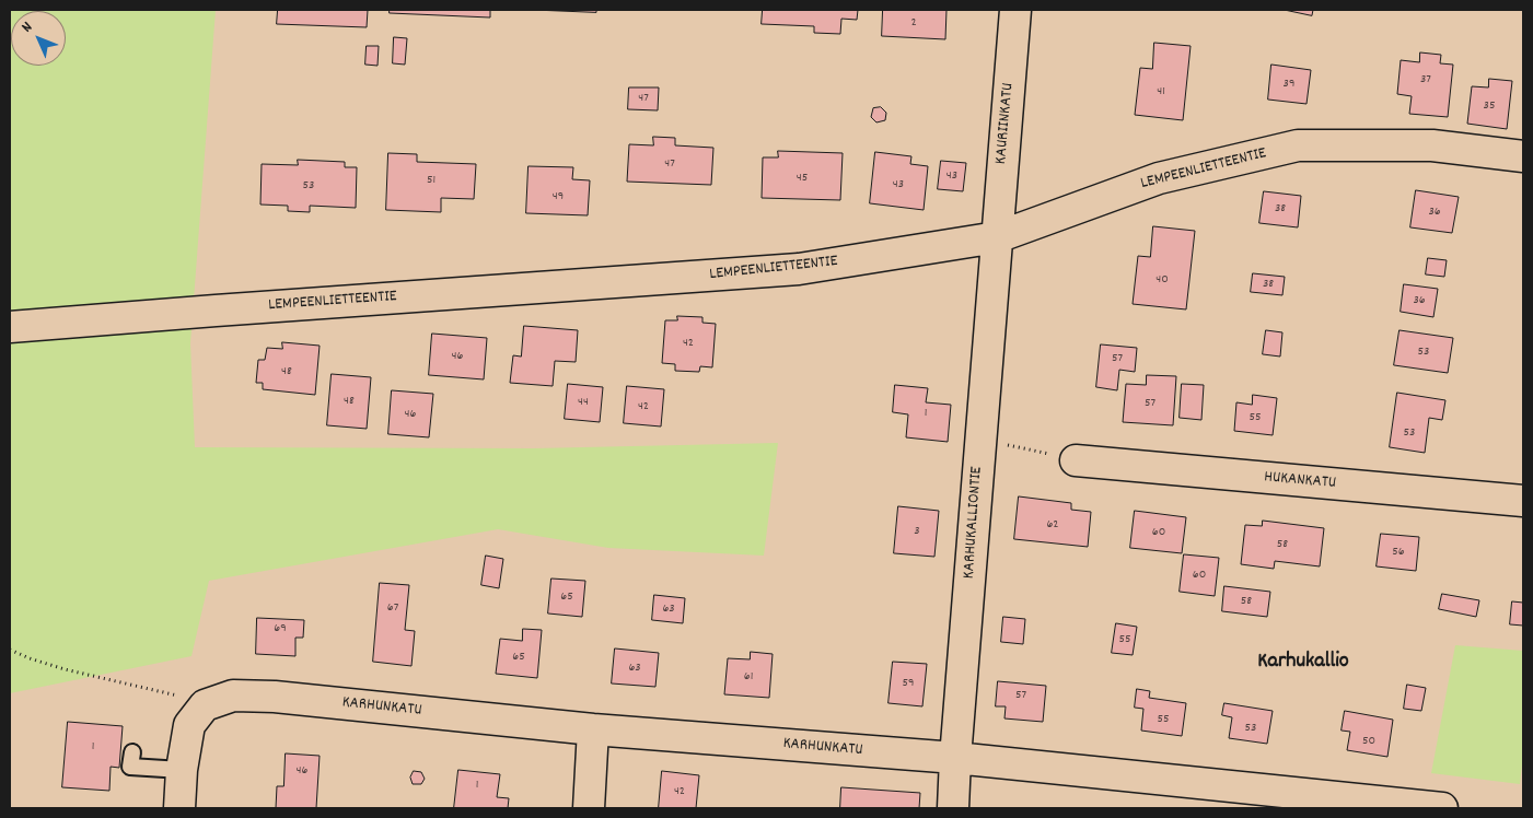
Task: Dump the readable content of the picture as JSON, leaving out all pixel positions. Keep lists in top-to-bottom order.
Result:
{
  "streets": {
    "street": [
      "KAURIINKATU",
      "LEMPEENLIETTEENTIE",
      "HUKANKATU",
      "KARHUKALLIONTIE",
      "KARHUNKATU"
    ]
  },
  "crossings": [
    ["KAURIINKATU", "LEMPEENLIETTEENTIE"],
    ["KAURIINKATU", "KARHUKALLIONTIE"],
    ["LEMPEENLIETTEENTIE", "KARHUKALLIONTIE"],
    ["KARHUKALLIONTIE", "KARHUNKATU"]
  ],
  "districts": ["Karhukallio"],
  "house_numbers": [
    "2",
    "37",
    "39",
    "41",
    "47",
    "35",
    "47",
    "43",
    "45",
    "51",
    "43",
    "53",
    "49",
    "38",
    "36",
    "40",
    "38",
    "36",
    "42",
    "53",
    "46",
    "57",
    "48",
    "48",
    "44",
    "57",
    "42",
    "1",
    "46",
    "55",
    "53",
    "62",
    "3",
    "60",
    "58",
    "56",
    "60",
    "65",
    "58",
    "67",
    "63",
    "69",
    "55",
    "65",
    "63",
    "61",
    "59",
    "57",
    "55",
    "53",
    "50",
    "1",
    "46",
    "1",
    "42"
  ],
  "north": "top left"
}
